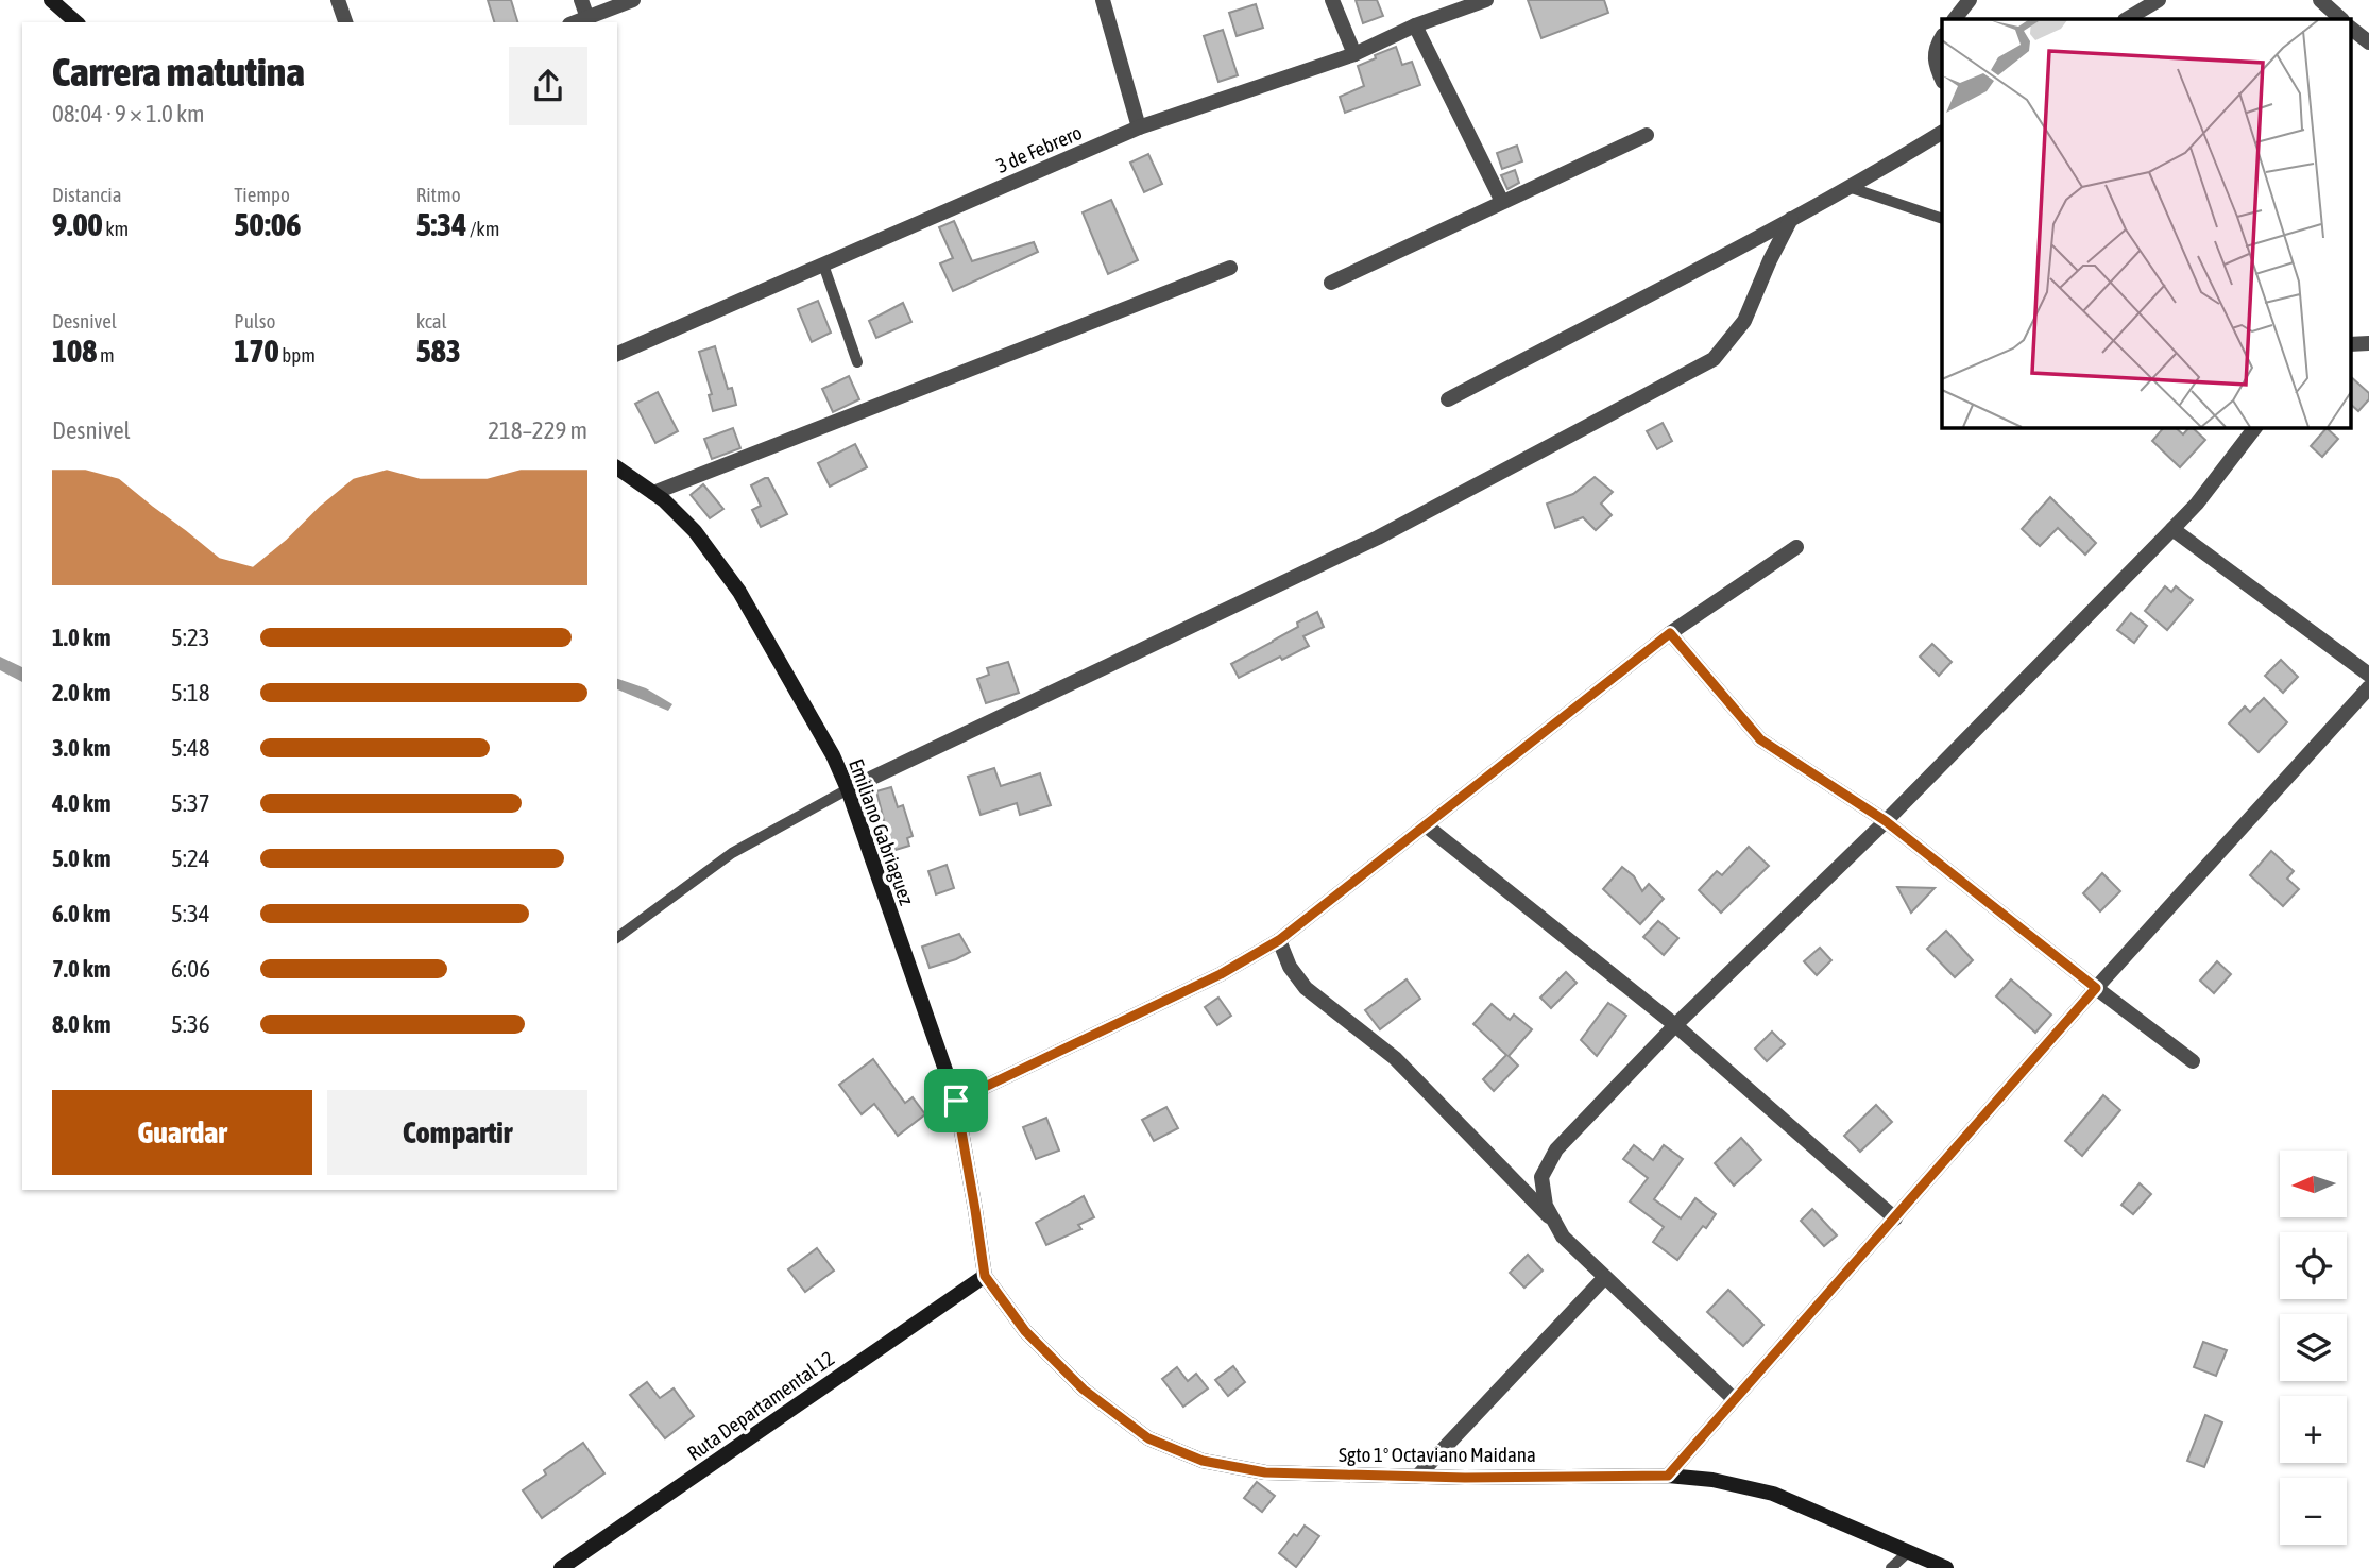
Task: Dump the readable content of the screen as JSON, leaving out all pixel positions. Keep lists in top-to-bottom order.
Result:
{
  "streets": {
    "main road": ["Emiliano Gabriaguez", "Ruta Departamental 12", "Sgto 1° Octaviano Maidana"],
    "street": ["3 de Febrero"]
  },
  "crossings": [
    ["Emiliano Gabriaguez", "Ruta Departamental 12"],
    ["Emiliano Gabriaguez", "Sgto 1° Octaviano Maidana"],
    ["Ruta Departamental 12", "Sgto 1° Octaviano Maidana"]
  ],
  "north": "left",
  "page": {
    "heading": ["Carrera matutina", "08:04 · 9 × 1.0 km"],
    "stats": [
      ["Distancia", "9.00 km"],
      ["Tiempo", "50:06"],
      ["Ritmo", "5:34 /km"],
      ["Desnivel", "108 m"],
      ["Pulso", "170 bpm"],
      ["kcal", "583"]
    ],
    "chart": ["Desnivel", "218–229 m"],
    "list": [
      {
        "name": "1.0 km",
        "note": "5:23"
      },
      {
        "name": "2.0 km",
        "note": "5:18"
      },
      {
        "name": "3.0 km",
        "note": "5:48"
      },
      {
        "name": "4.0 km",
        "note": "5:37"
      },
      {
        "name": "5.0 km",
        "note": "5:24"
      },
      {
        "name": "6.0 km",
        "note": "5:34"
      },
      {
        "name": "7.0 km",
        "note": "6:06"
      },
      {
        "name": "8.0 km",
        "note": "5:36"
      }
    ],
    "buttons": ["Guardar", "Compartir"],
    "map_buttons": ["+", "−"]
  }
}
